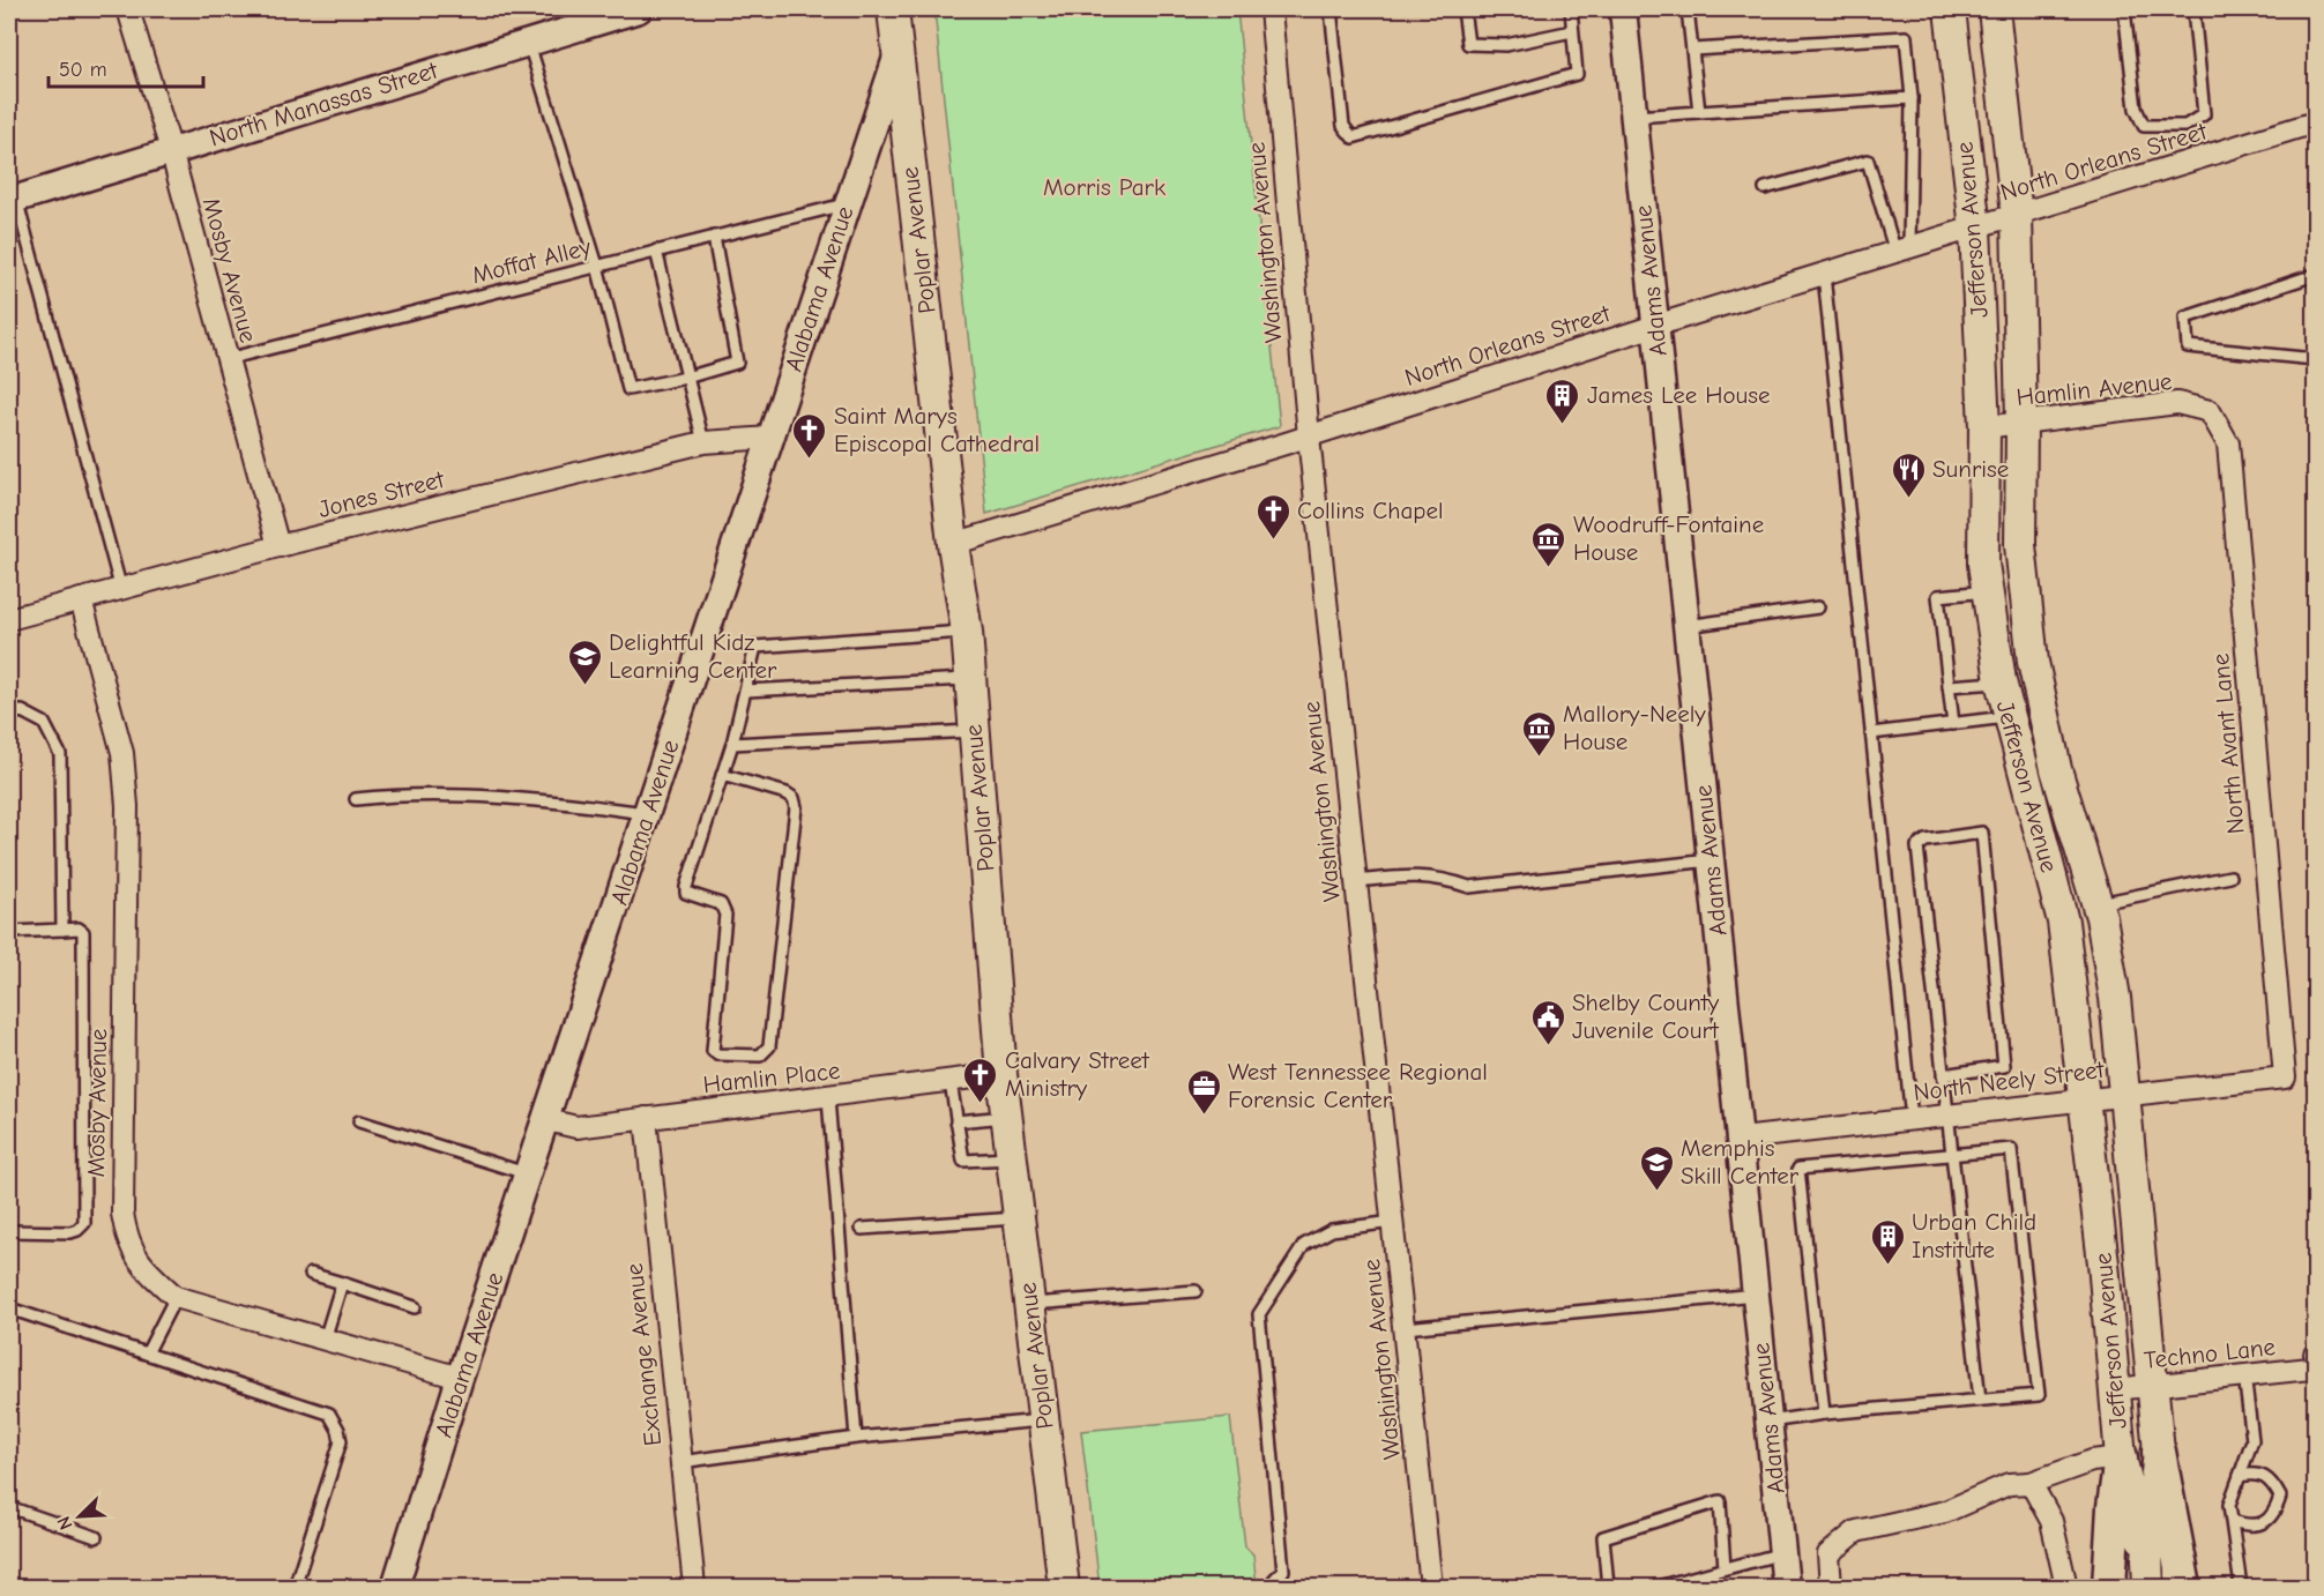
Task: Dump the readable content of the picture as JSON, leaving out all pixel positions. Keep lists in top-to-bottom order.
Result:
{
  "streets": {
    "main road": ["Jefferson Avenue", "Poplar Avenue"],
    "street": [
      "North Manassas Street",
      "North Orleans Street",
      "Washington Avenue",
      "Mosby Avenue",
      "Adams Avenue",
      "Alabama Avenue",
      "Hamlin Avenue",
      "Jones Street",
      "North Avant Lane",
      "Hamlin Place",
      "North Neely Street",
      "Techno Lane",
      "Exchange Avenue"
    ],
    "lane": ["Moffat Alley"]
  },
  "crossings": [
    ["North Manassas Street", "Mosby Avenue"],
    ["North Orleans Street", "Jefferson Avenue"],
    ["North Orleans Street", "Poplar Avenue"],
    ["North Orleans Street", "Washington Avenue"],
    ["North Orleans Street", "Adams Avenue"],
    ["Jefferson Avenue", "Hamlin Avenue"],
    ["Jefferson Avenue", "North Neely Street"],
    ["Jefferson Avenue", "Techno Lane"],
    ["Poplar Avenue", "Alabama Avenue"],
    ["Poplar Avenue", "Hamlin Place"],
    ["Moffat Alley", "Mosby Avenue"],
    ["Moffat Alley", "Alabama Avenue"],
    ["Mosby Avenue", "Alabama Avenue"],
    ["Mosby Avenue", "Jones Street"],
    ["Adams Avenue", "North Neely Street"],
    ["Alabama Avenue", "Jones Street"],
    ["Alabama Avenue", "Hamlin Place"],
    ["Hamlin Avenue", "North Avant Lane"],
    ["North Avant Lane", "North Neely Street"],
    ["Hamlin Place", "Exchange Avenue"]
  ],
  "parks": ["Morris Park"],
  "places": {
    "building": ["James Lee House", "Urban Child Institute"],
    "church": ["Saint Marys Episcopal Cathedral", "Collins Chapel", "Calvary Street Ministry"],
    "restaurant": ["Sunrise"],
    "museum": ["Woodruff-Fontaine House", "Mallory-Neely House"],
    "school or university": ["Delightful Kidz Learning Center", "Memphis Skill Center"],
    "public building": ["Shelby County Juvenile Court"],
    "office": ["West Tennessee Regional Forensic Center"]
  },
  "scale_bar": "50 m",
  "north": "bottom left"
}
